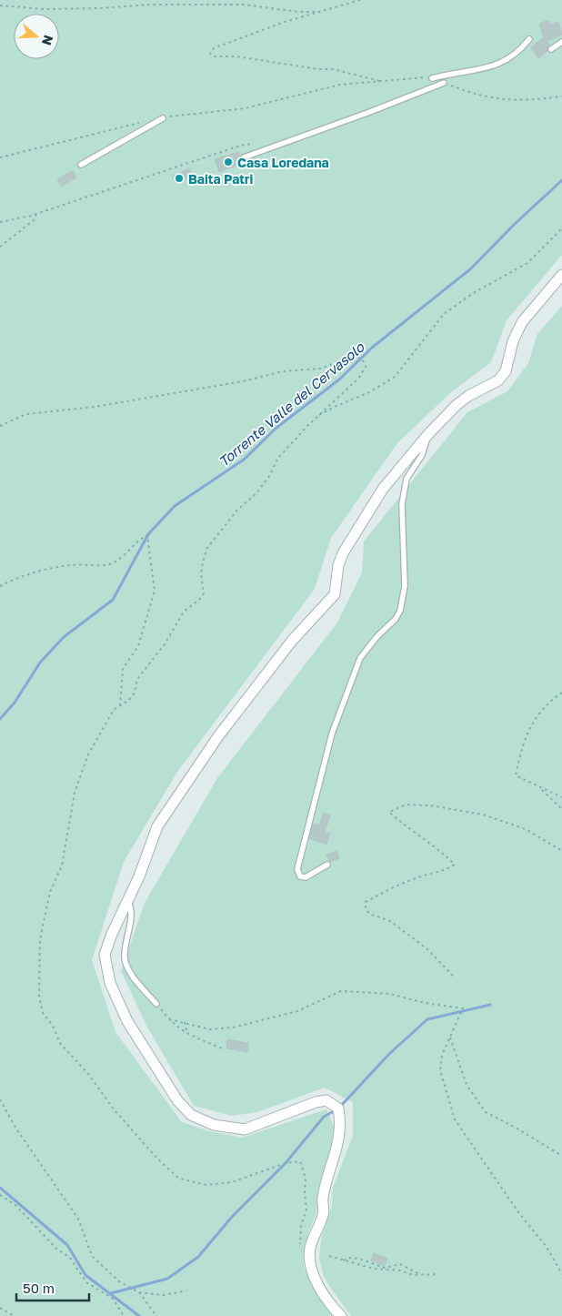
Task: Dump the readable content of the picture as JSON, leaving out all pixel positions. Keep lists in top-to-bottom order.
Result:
{
  "water": ["Torrente Valle del Cervasolo"],
  "places": ["Casa Loredana", "Baita Patri"],
  "scale_bar": "50 m",
  "north": "right"
}
